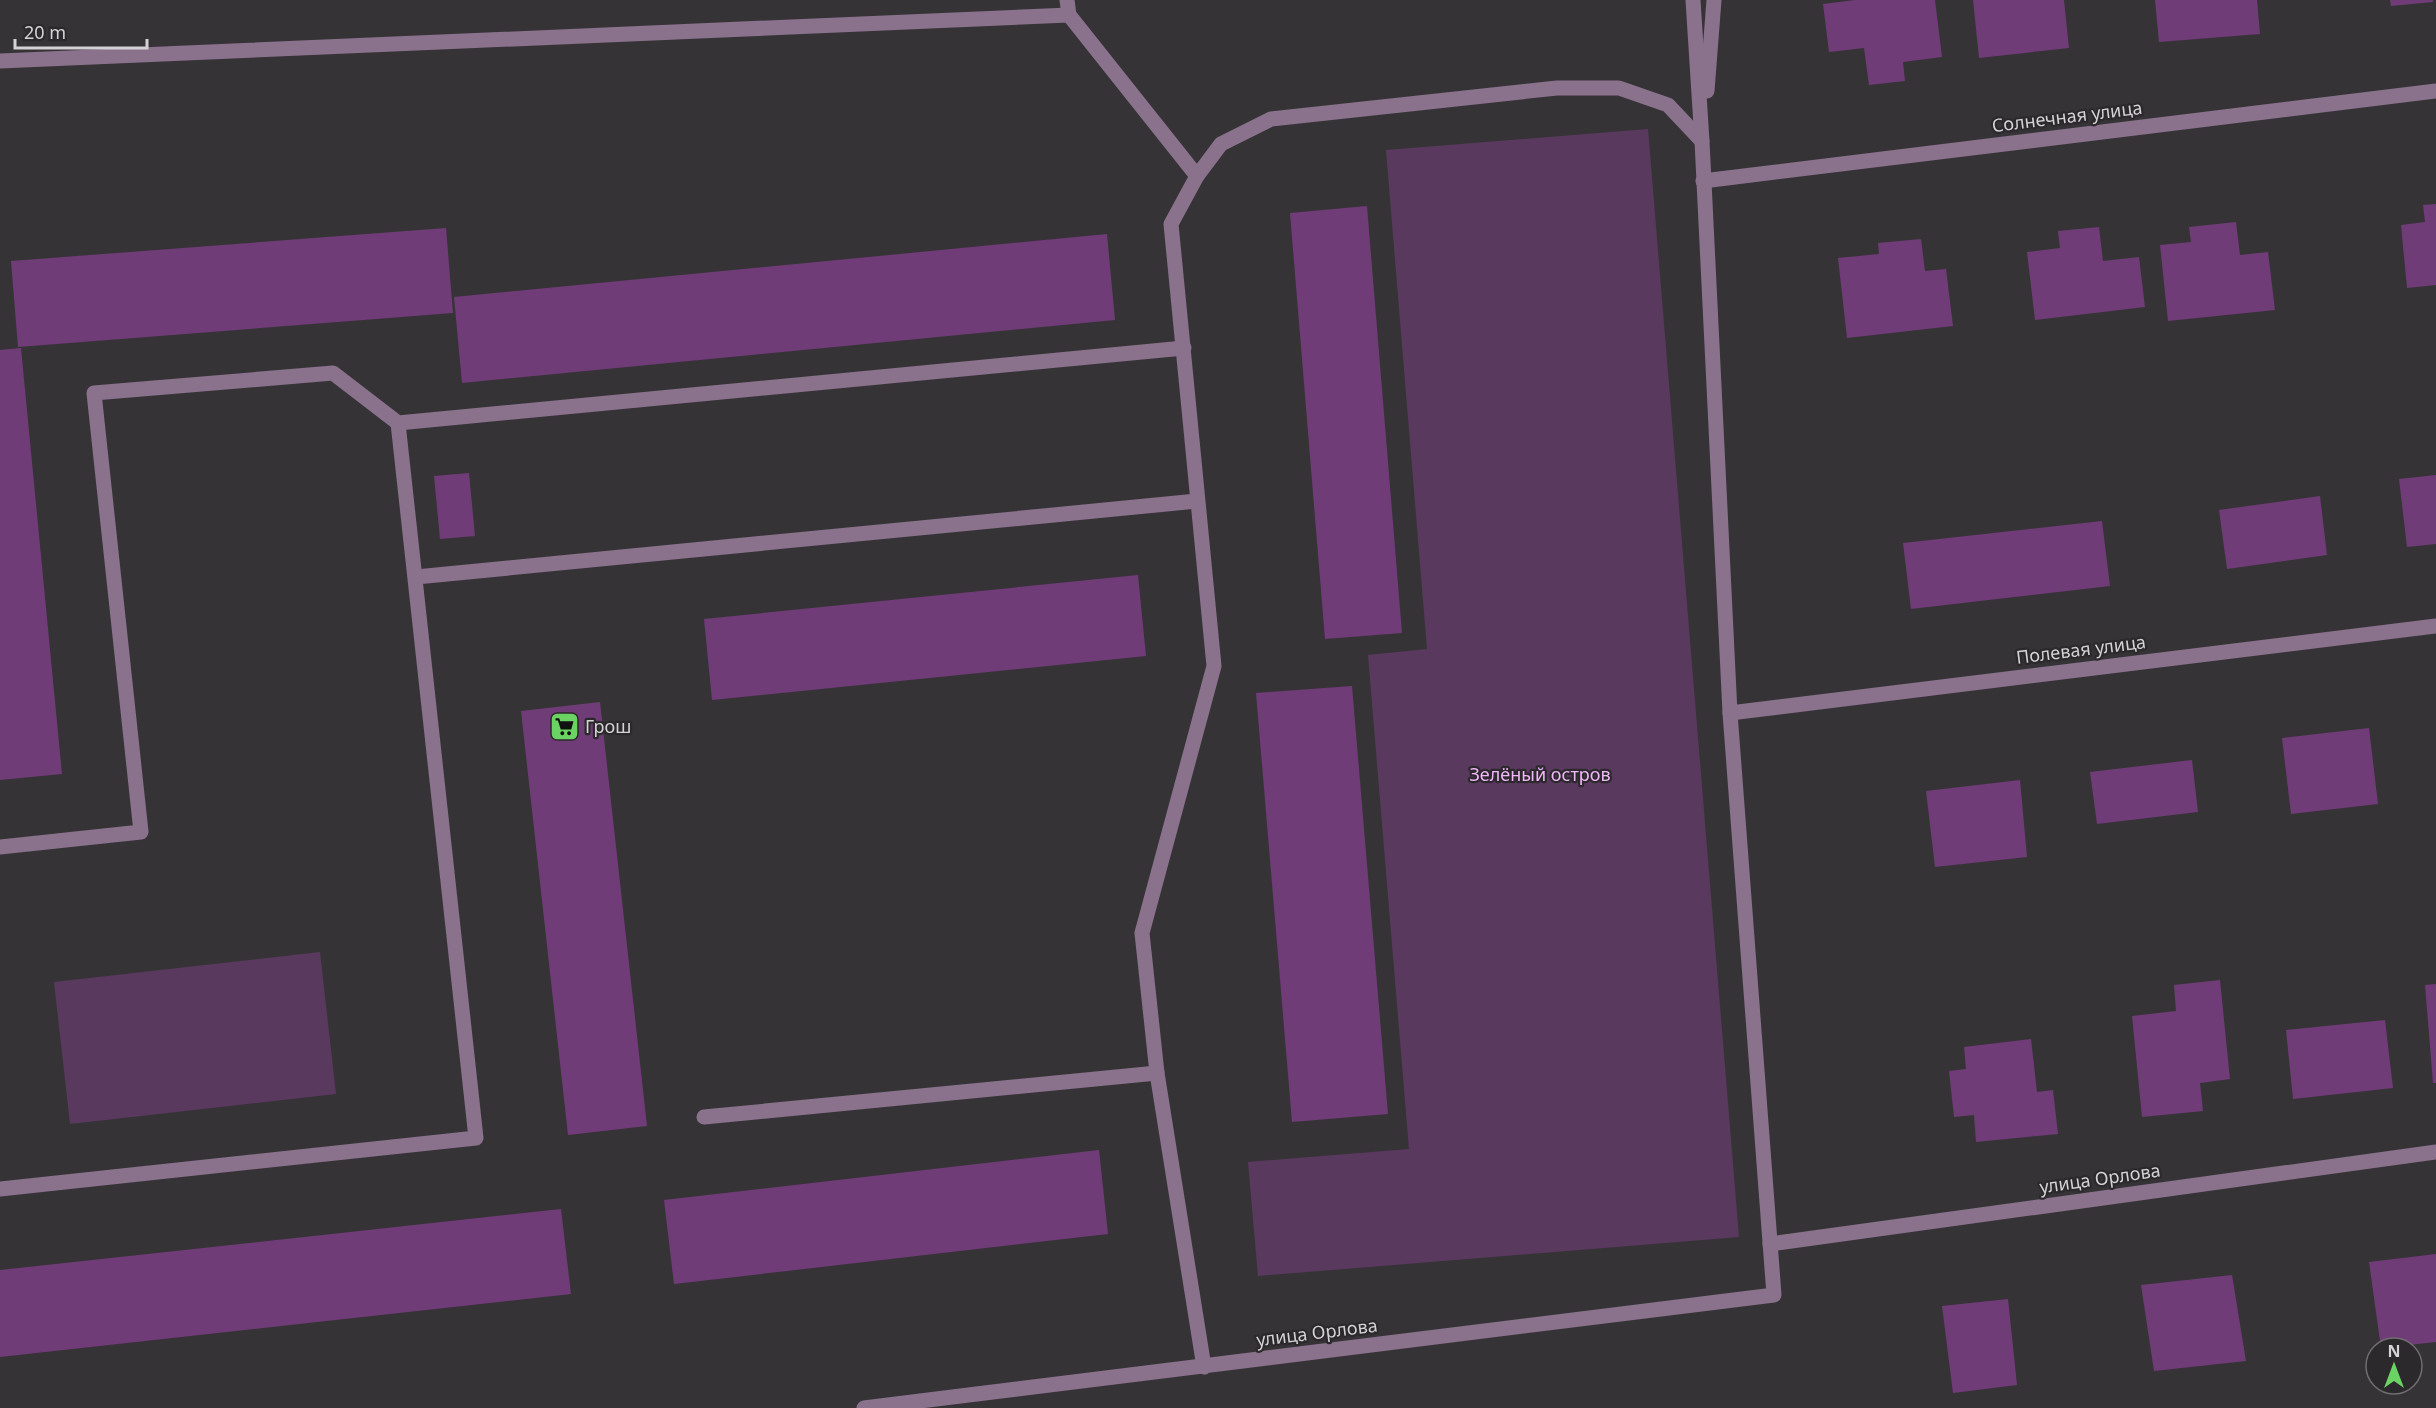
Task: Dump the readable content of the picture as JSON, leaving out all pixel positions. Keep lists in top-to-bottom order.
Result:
{
  "streets": {
    "street": ["Солнечная улица", "Полевая улица", "улица Орлова"]
  },
  "parks": ["Зелёный остров"],
  "places": {
    "supermarket": ["Грош"]
  },
  "scale_bar": "20 m",
  "north": "top"
}
